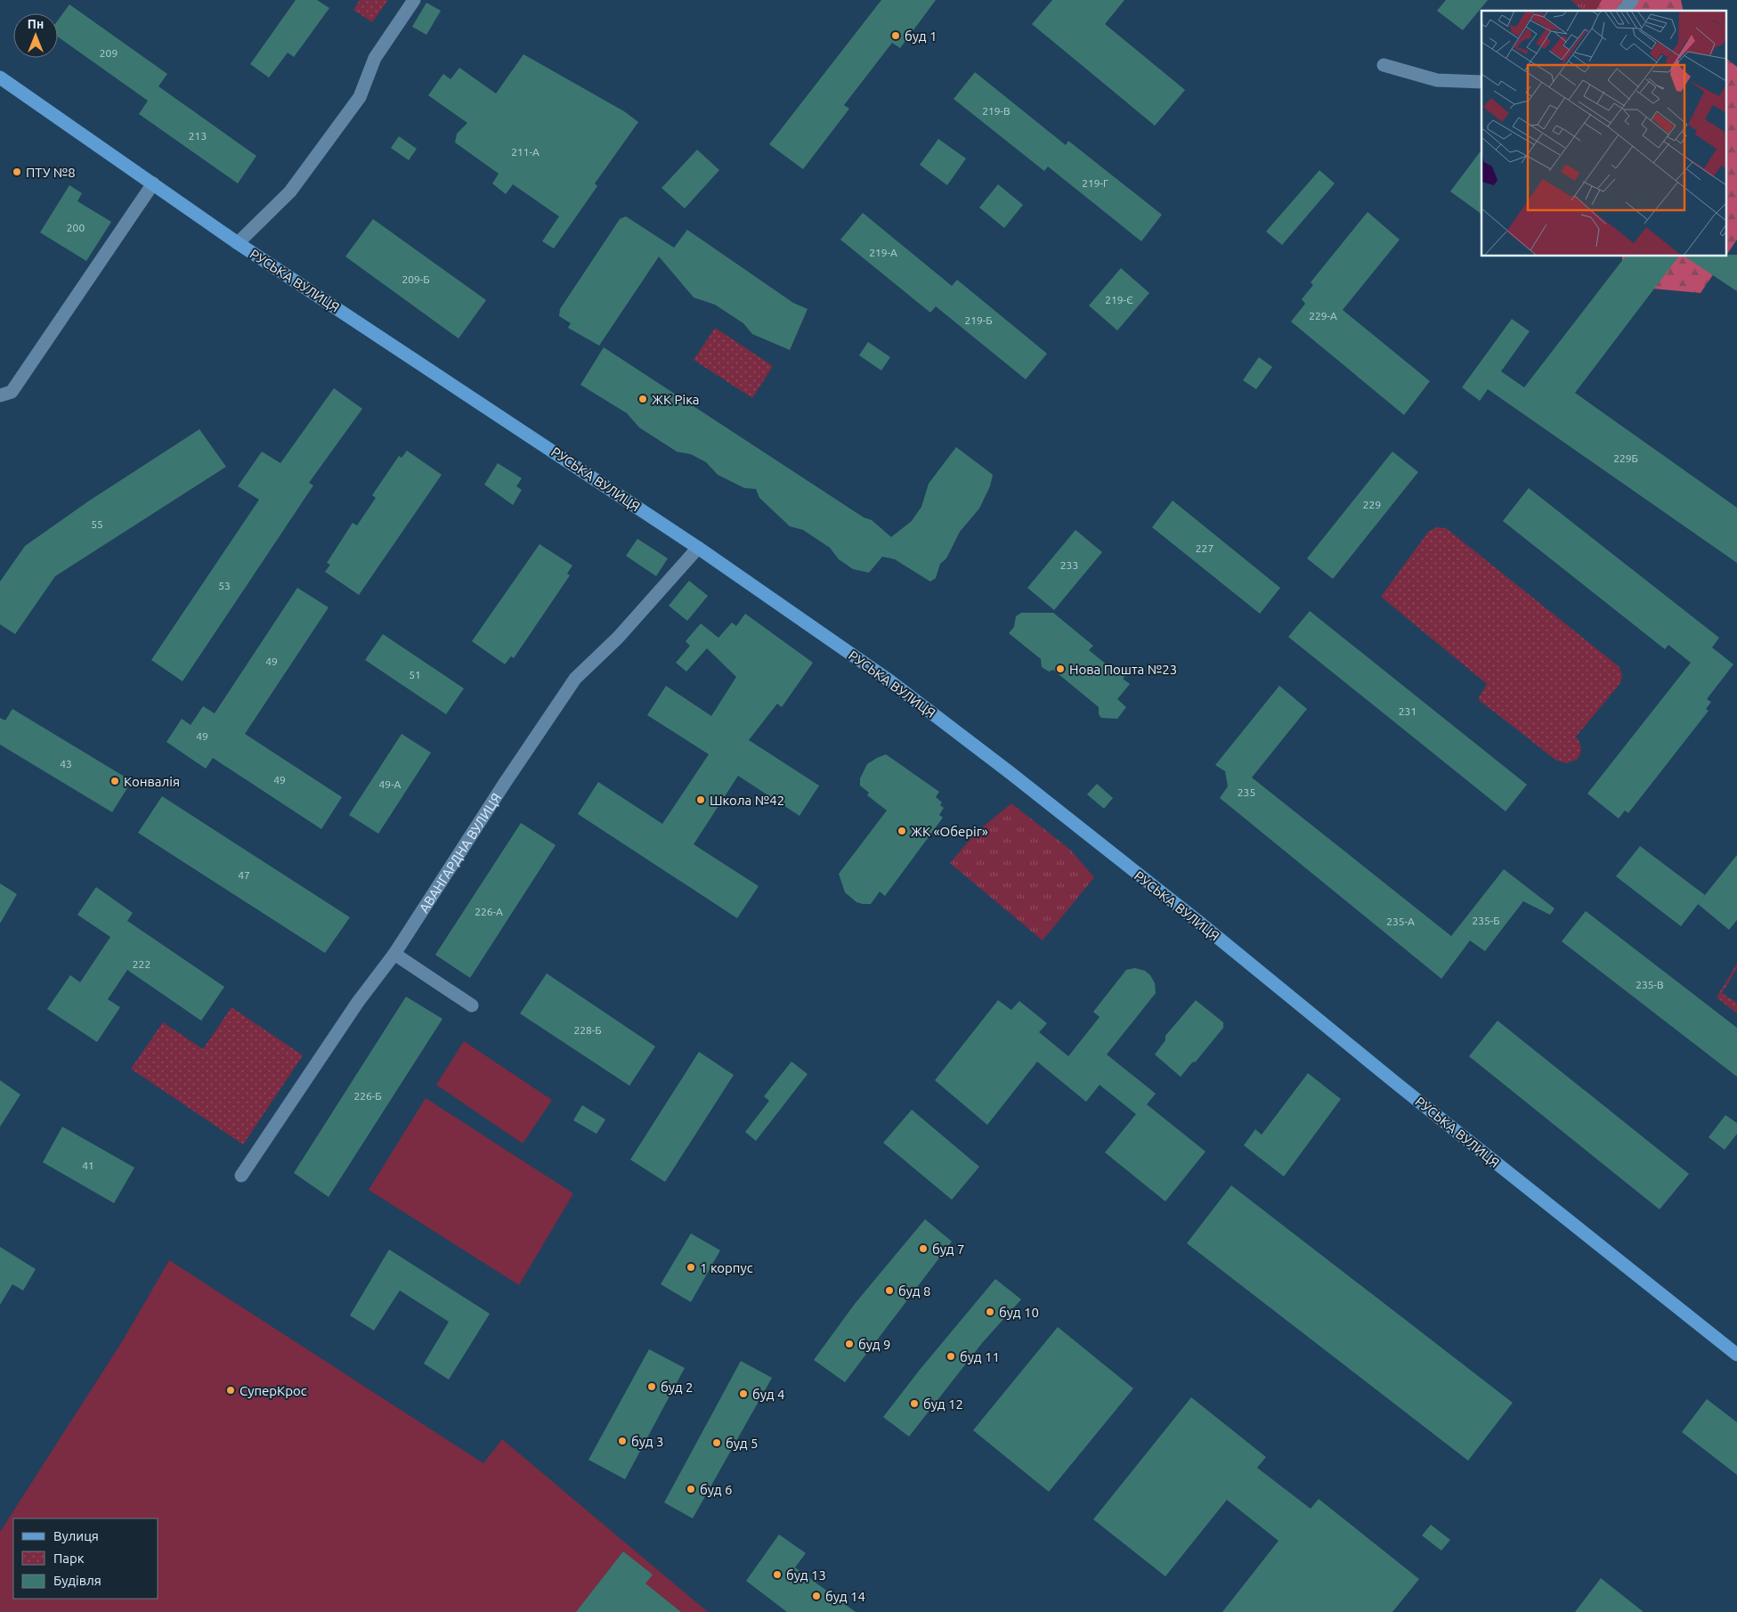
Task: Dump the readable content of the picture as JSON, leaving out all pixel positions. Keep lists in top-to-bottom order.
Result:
{
  "streets": {
    "main road": ["РУСЬКА ВУЛИЦЯ"],
    "street": ["АВАНГАРДНА ВУЛИЦЯ"]
  },
  "crossings": [
    ["РУСЬКА ВУЛИЦЯ", "АВАНГАРДНА ВУЛИЦЯ"]
  ],
  "places": [
    "буд 1",
    "ПТУ №8",
    "ЖК Ріка",
    "Нова Пошта №23",
    "Конвалія",
    "Школа №42",
    "ЖК «Оберіг»",
    "буд 7",
    "1 корпус",
    "буд 8",
    "буд 10",
    "буд 9",
    "буд 11",
    "буд 2",
    "СуперКрос",
    "буд 4",
    "буд 12",
    "буд 3",
    "буд 5",
    "буд 6",
    "буд 13",
    "буд 14"
  ],
  "house_numbers": [
    "209",
    "219-В",
    "213",
    "211-А",
    "219-Г",
    "200",
    "219-А",
    "209-Б",
    "219-Є",
    "229-А",
    "219-Б",
    "229Б",
    "229",
    "55",
    "227",
    "233",
    "53",
    "49",
    "51",
    "231",
    "49",
    "43",
    "49",
    "49-А",
    "235",
    "47",
    "226-А",
    "235-Б",
    "235-А",
    "222",
    "235-В",
    "228-Б",
    "226-Б",
    "41"
  ],
  "legend": ["Вулиця", "Парк", "Будівля"],
  "north": "top"
}
